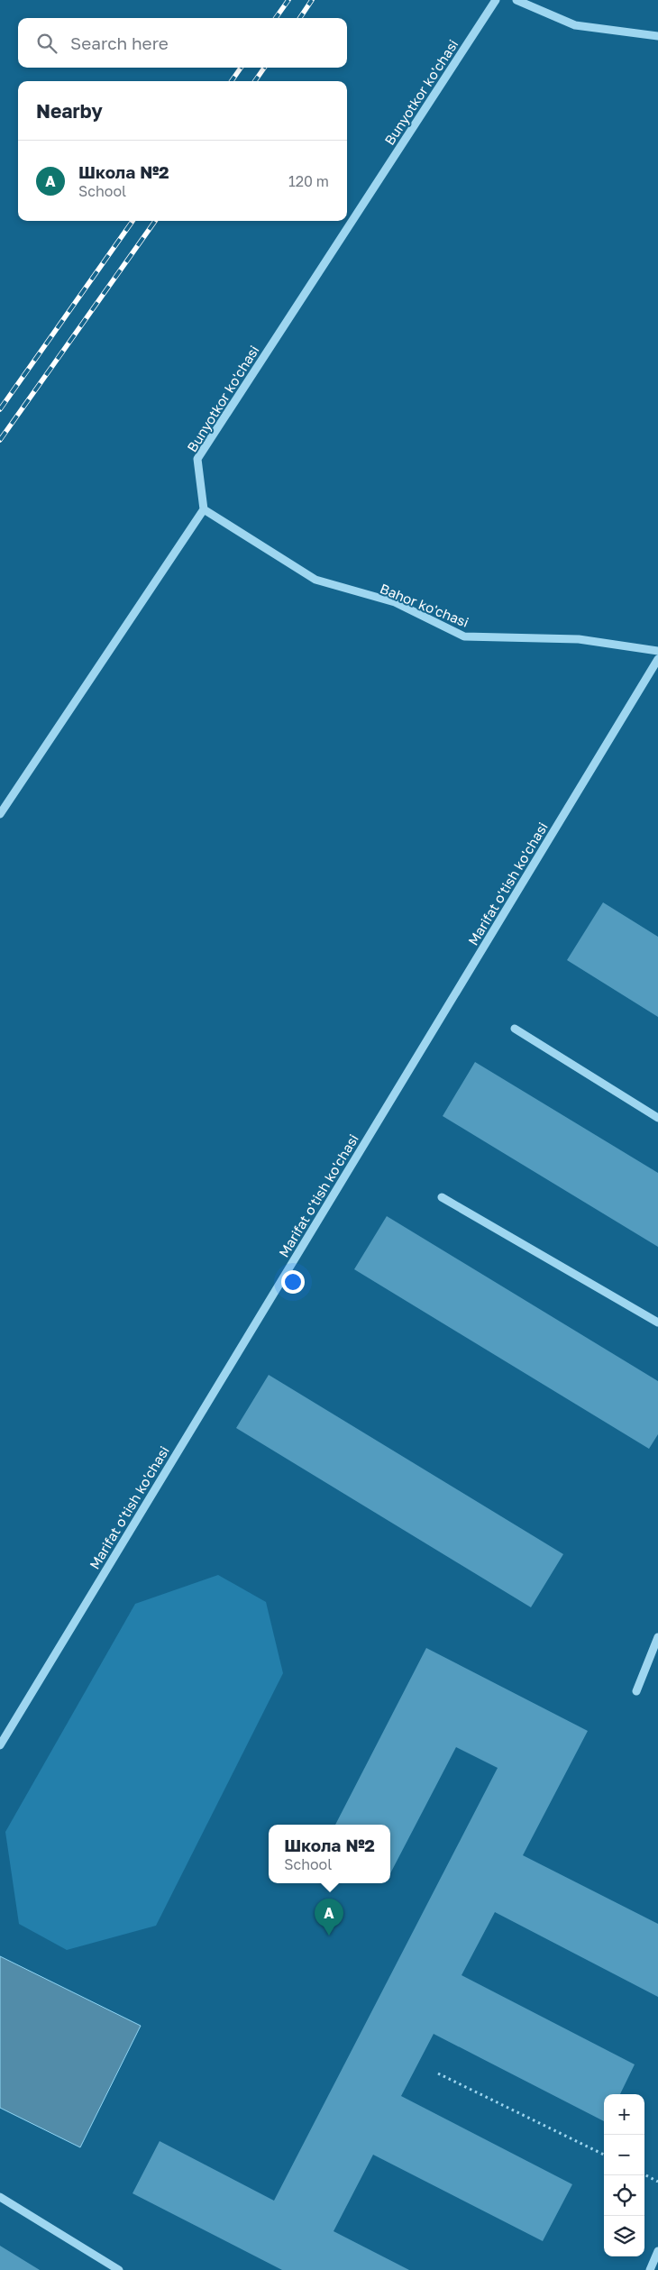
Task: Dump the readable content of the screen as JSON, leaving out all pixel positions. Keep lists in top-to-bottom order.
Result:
{
  "streets": {
    "street": ["Bunyotkor ko'chasi", "Bahor ko'chasi", "Marifat o'tish ko'chasi"]
  },
  "crossings": [
    ["Bunyotkor ko'chasi", "Bahor ko'chasi"]
  ],
  "page": {
    "search": "Search here",
    "heading": "Nearby",
    "list": [
      {
        "mark": "A",
        "name": "Школа №2",
        "note": "School",
        "value": "120 m"
      }
    ],
    "popup": ["Школа №2", "School"],
    "pins": "A",
    "map_buttons": ["+", "−"]
  }
}
